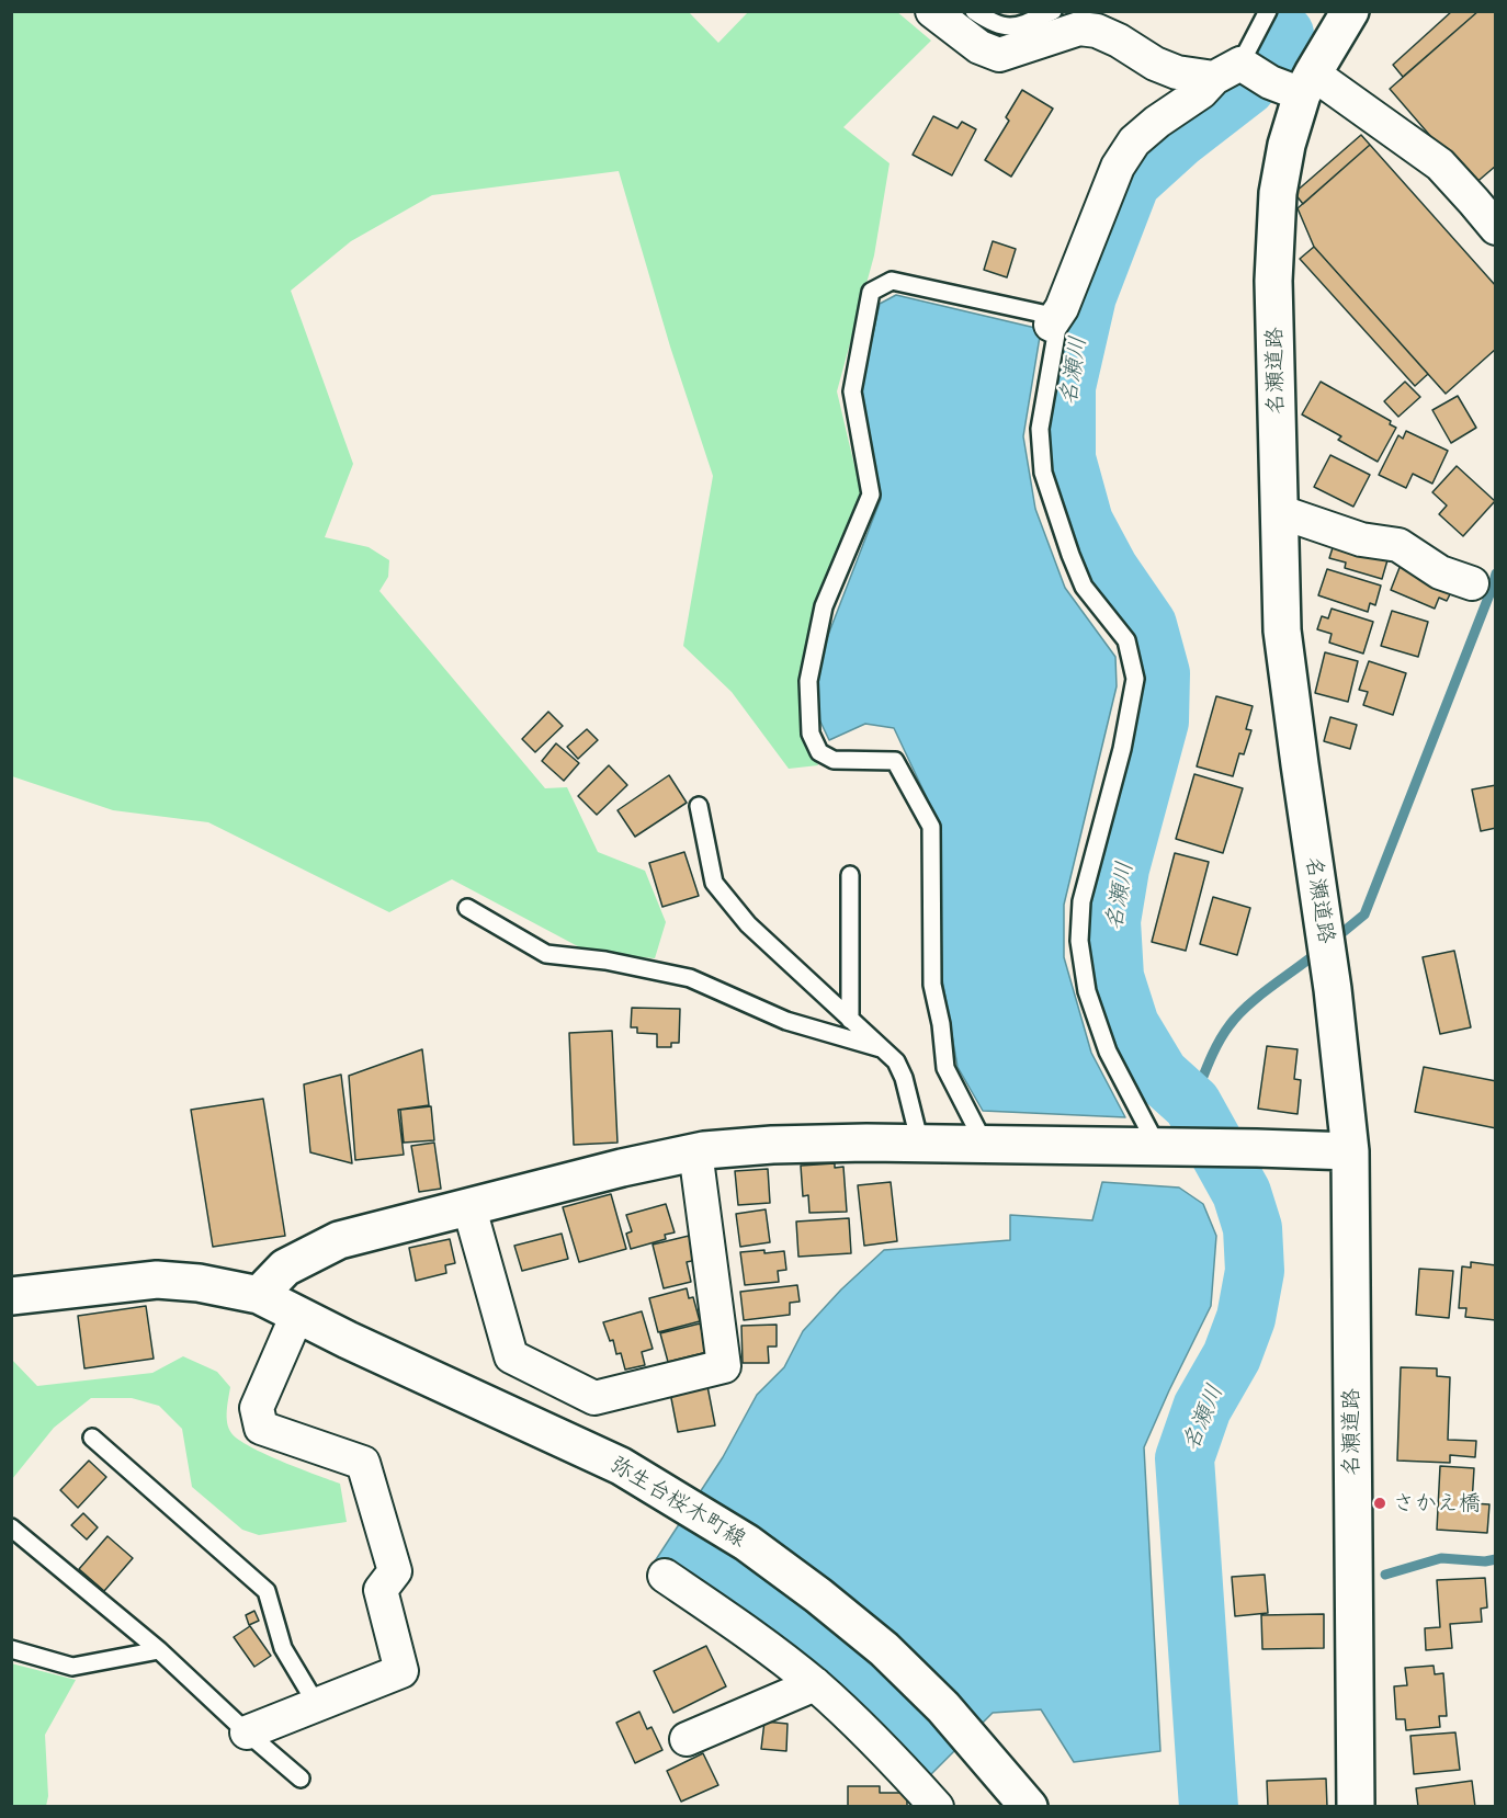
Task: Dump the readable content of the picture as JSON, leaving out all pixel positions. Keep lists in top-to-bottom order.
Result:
{
  "streets": {
    "street": ["名瀬道路", "弥生台桜木町線"]
  },
  "water": ["名瀬川"],
  "places": ["さかえ橋"]
}
